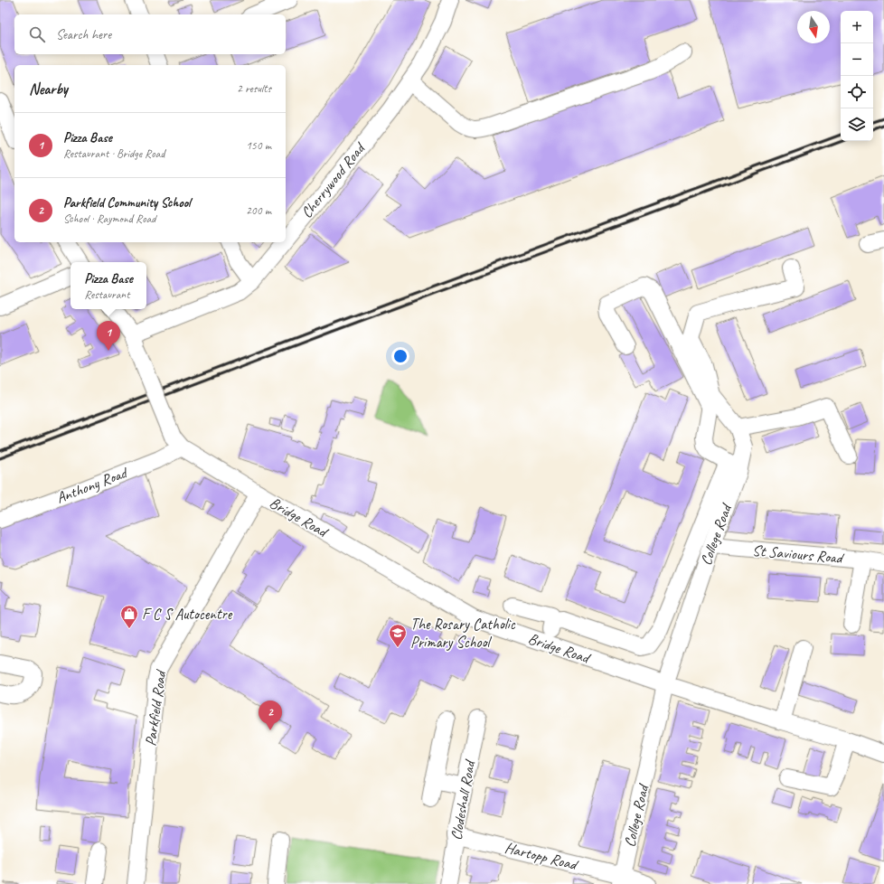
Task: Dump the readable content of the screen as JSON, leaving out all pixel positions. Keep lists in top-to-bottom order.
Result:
{
  "streets": {
    "street": [
      "Cherrywood Road",
      "Anthony Road",
      "Bridge Road",
      "College Road",
      "St Saviours Road",
      "Parkfield Road",
      "Clodeshall Road",
      "Hartopp Road"
    ]
  },
  "crossings": [
    ["Anthony Road", "Bridge Road"],
    ["Bridge Road", "College Road"],
    ["Bridge Road", "Parkfield Road"],
    ["College Road", "St Saviours Road"],
    ["College Road", "Hartopp Road"],
    ["Clodeshall Road", "Hartopp Road"]
  ],
  "places": {
    "shop": ["F C S Autocentre"],
    "school or university": ["The Rosary Catholic Primary School"]
  },
  "north": "bottom",
  "page": {
    "map_buttons": ["+", "−"],
    "search": "Search here",
    "heading": ["Nearby", "2 results"],
    "list": [
      {
        "mark": "1",
        "name": "Pizza Base",
        "note": "Restaurant · Bridge Road",
        "value": "150 m"
      },
      {
        "mark": "2",
        "name": "Parkfield Community School",
        "note": "School · Raymond Road",
        "value": "200 m"
      }
    ],
    "popup": ["Pizza Base", "Restaurant"],
    "pins": ["1", "2"]
  }
}
